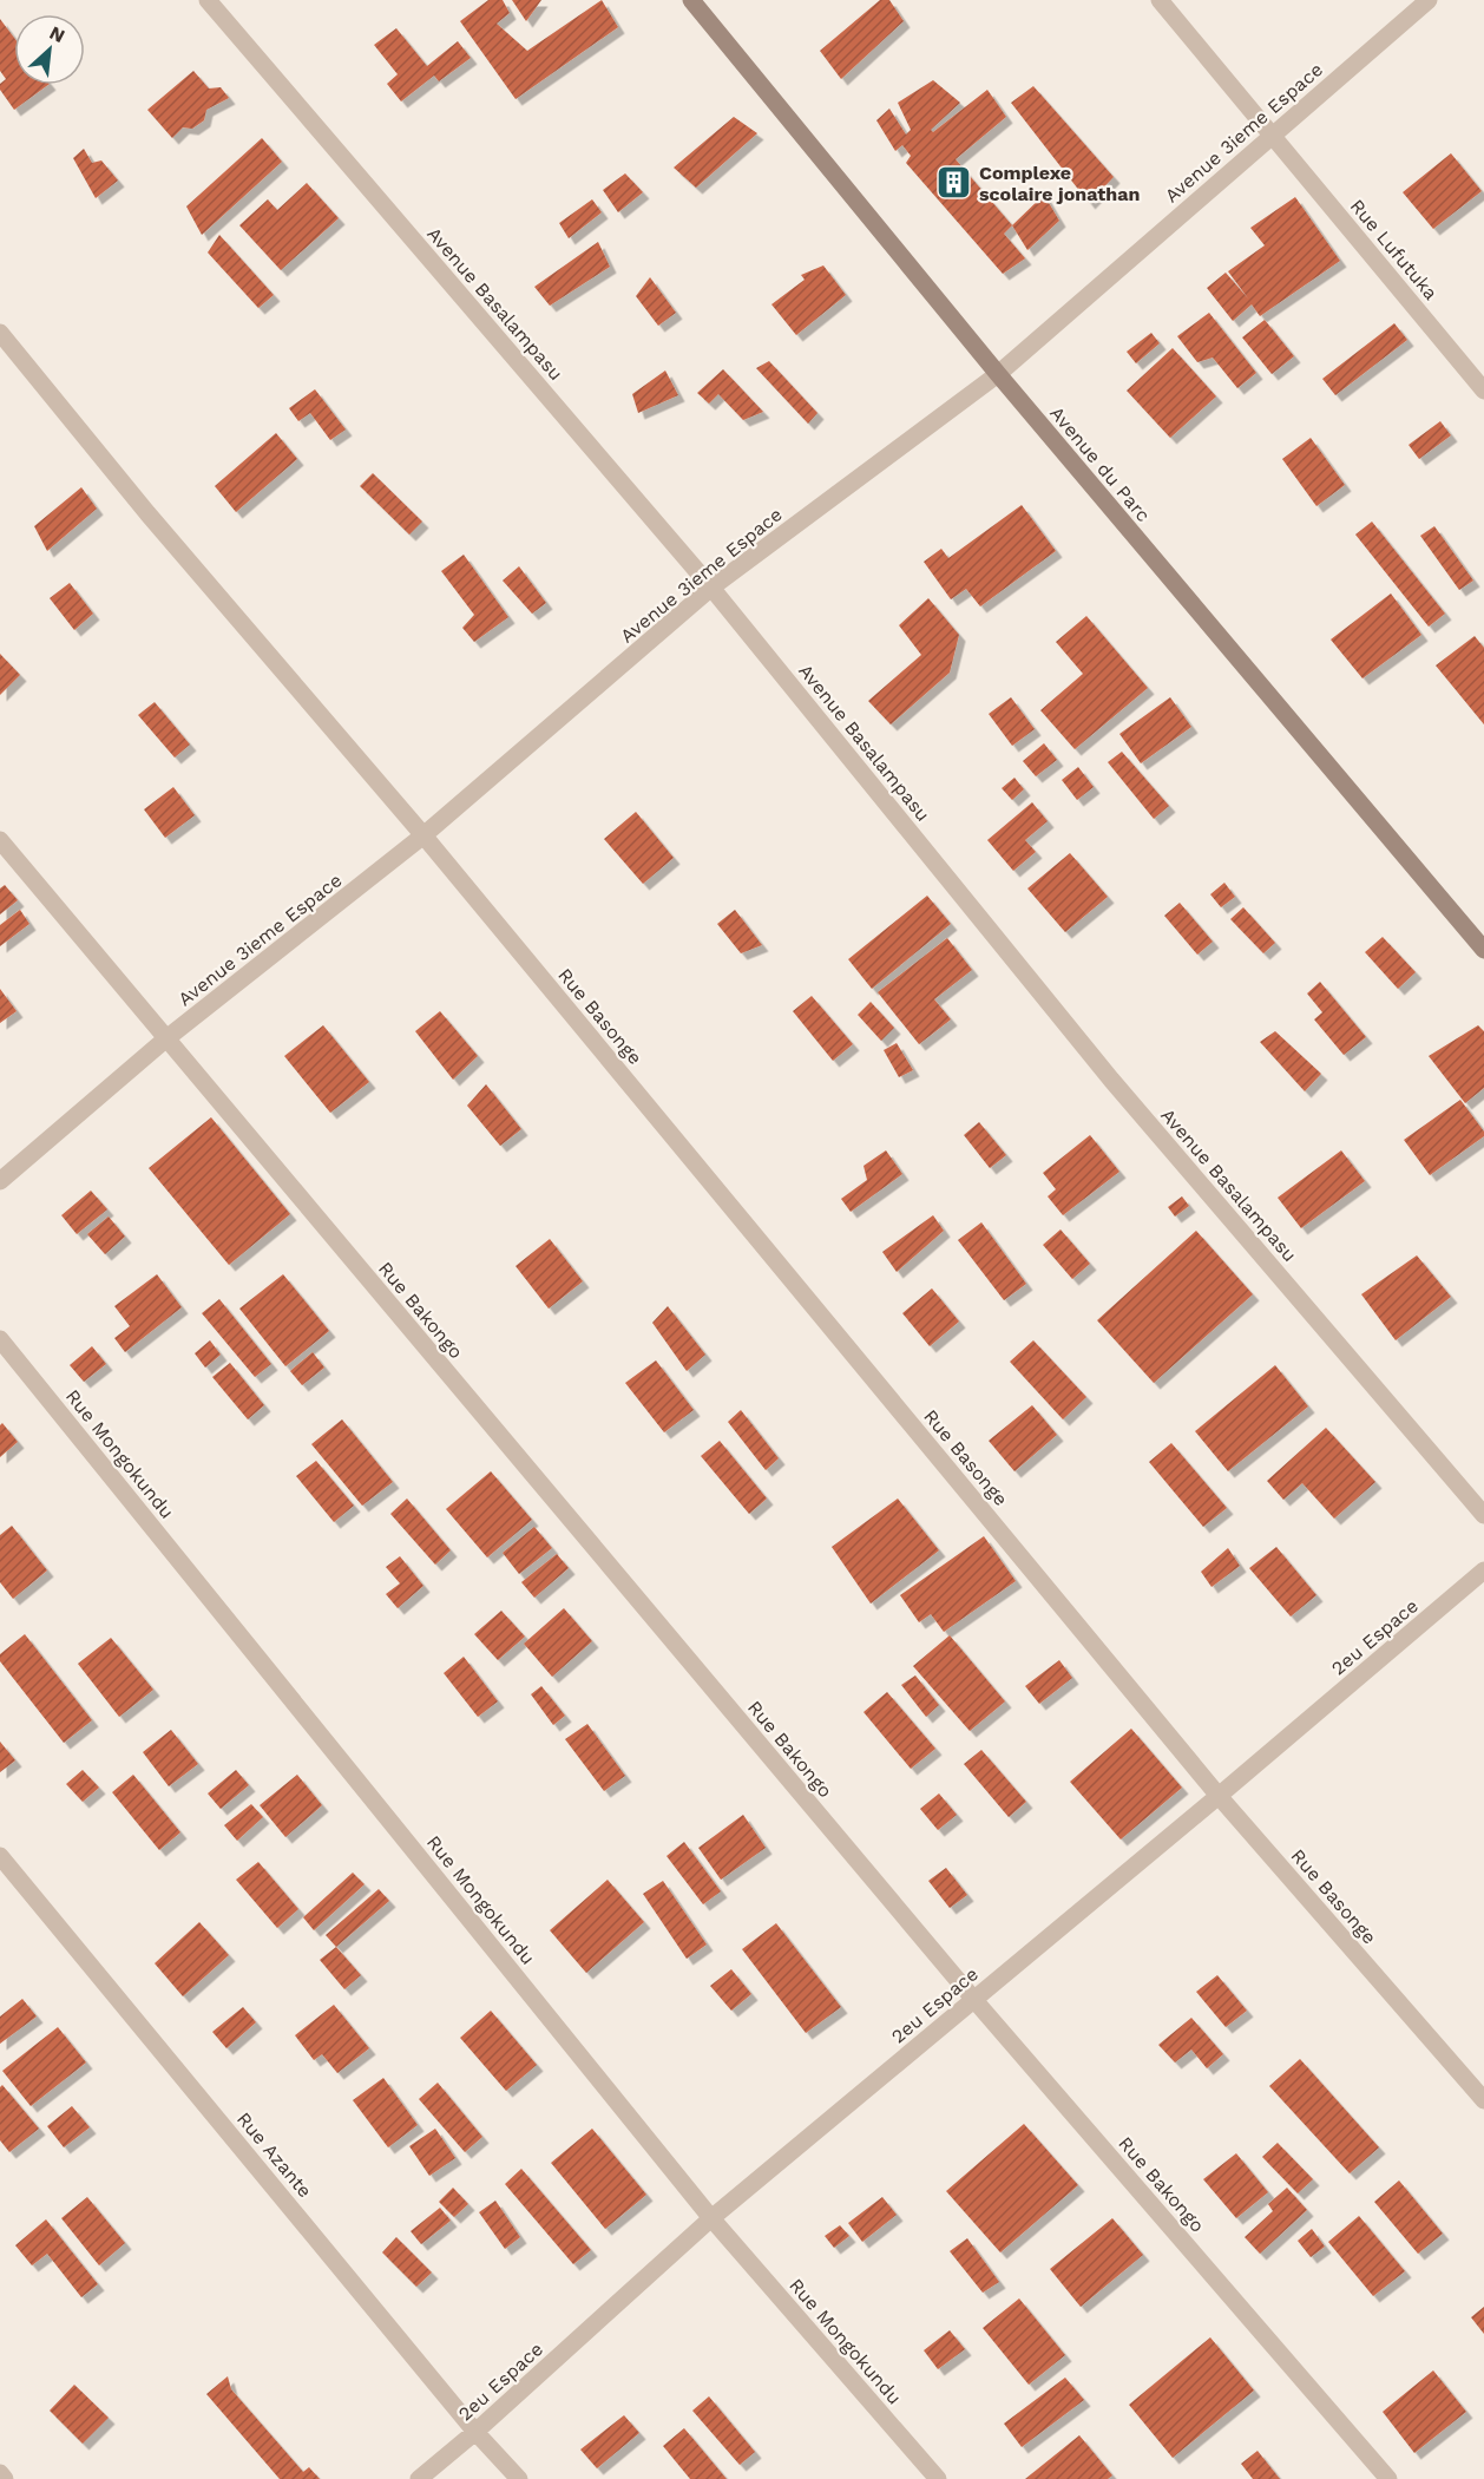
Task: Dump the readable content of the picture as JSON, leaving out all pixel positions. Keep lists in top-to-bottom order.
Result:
{
  "streets": {
    "street": [
      "Avenue 3ieme Espace",
      "Rue Lufutuka",
      "Avenue Basalampasu",
      "Avenue du Parc",
      "Rue Basonge",
      "Rue Bakongo",
      "Rue Mongokundu",
      "2eu Espace",
      "Rue Azante"
    ]
  },
  "crossings": [
    ["Avenue 3ieme Espace", "Rue Lufutuka"],
    ["Avenue 3ieme Espace", "Avenue Basalampasu"],
    ["Avenue 3ieme Espace", "Avenue du Parc"],
    ["Avenue 3ieme Espace", "Rue Basonge"],
    ["Avenue 3ieme Espace", "Rue Bakongo"],
    ["Rue Basonge", "2eu Espace"],
    ["Rue Bakongo", "2eu Espace"],
    ["Rue Mongokundu", "2eu Espace"],
    ["2eu Espace", "Rue Azante"]
  ],
  "places": {
    "building": ["Complexe scolaire jonathan"]
  },
  "north": "top right"
}
